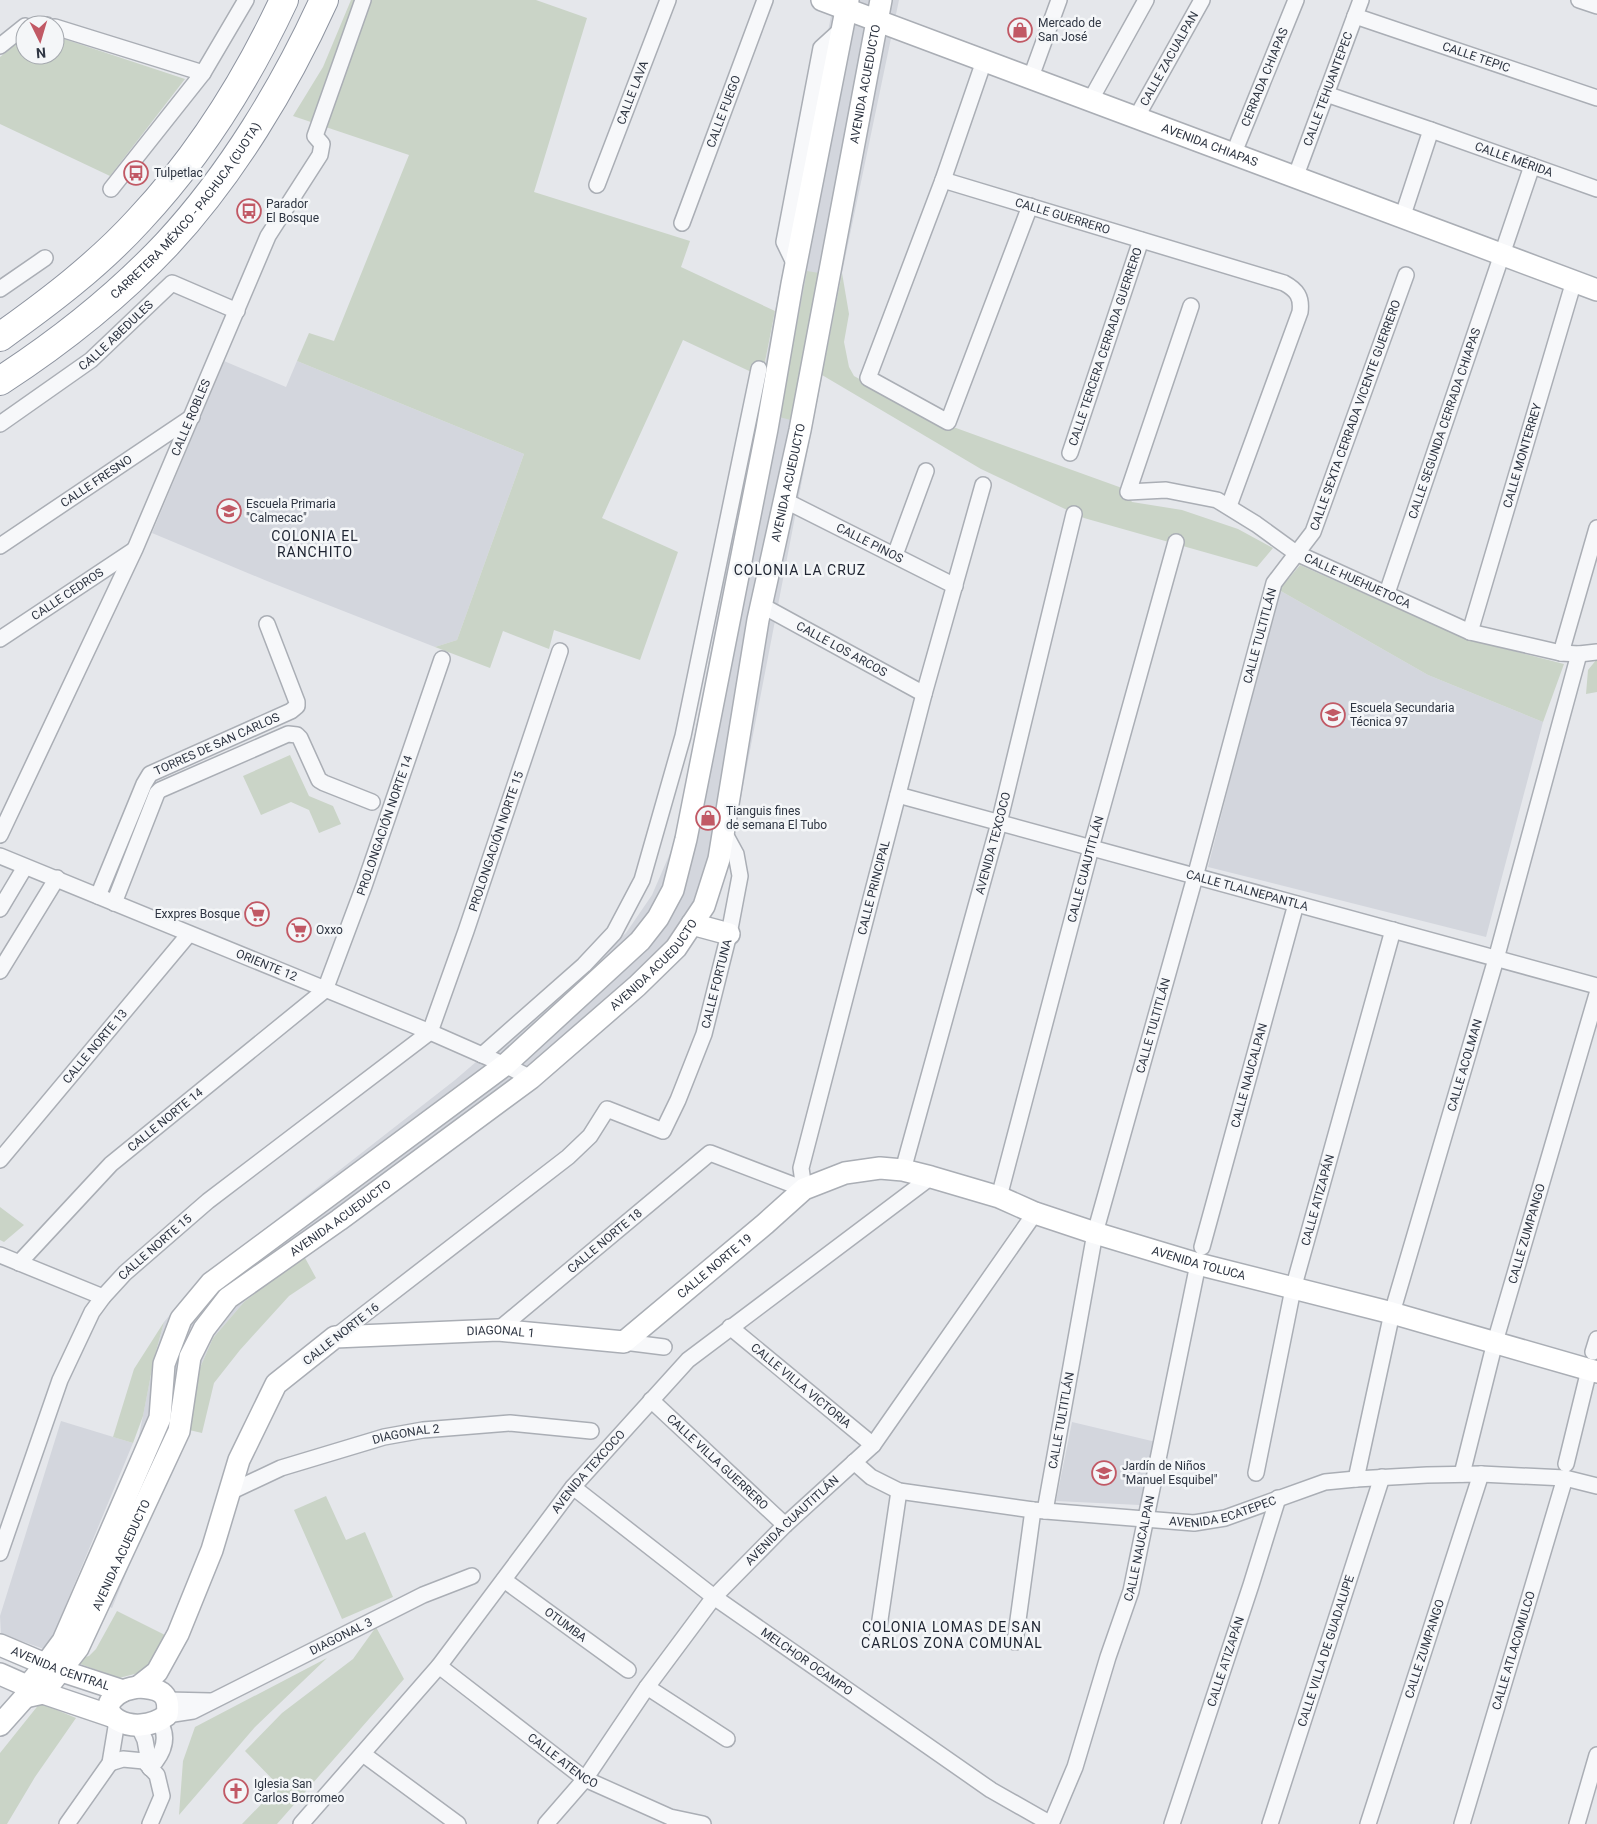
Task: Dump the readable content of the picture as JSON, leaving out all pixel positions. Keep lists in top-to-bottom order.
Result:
{
  "streets": {
    "highway": ["CARRETERA MÉXICO - PACHUCA (CUOTA)"],
    "street": [
      "CALLE TEPIC",
      "CALLE ZACUALPAN",
      "CERRADA CHIAPAS",
      "AVENIDA ACUEDUCTO",
      "CALLE TEHUANTEPEC",
      "CALLE LAVA",
      "CALLE FUEGO",
      "AVENIDA CHIAPAS",
      "CALLE MÉRIDA",
      "CALLE GUERRERO",
      "CALLE ABEDULES",
      "CALLE TERCERA CERRADA GUERRERO",
      "CALLE SEXTA CERRADA VICENTE GUERRERO",
      "CALLE ROBLES",
      "CALLE SEGUNDA CERRADA CHIAPAS",
      "CALLE MONTERREY",
      "CALLE FRESNO",
      "CALLE PINOS",
      "CALLE HUEHUETOCA",
      "CALLE CEDROS",
      "CALLE TULTITLÁN",
      "CALLE LOS ARCOS",
      "TORRES DE SAN CARLOS",
      "PROLONGACIÓN NORTE 14",
      "PROLONGACIÓN NORTE 15",
      "AVENIDA TEXCOCO",
      "CALLE CUAUTITLÁN",
      "CALLE PRINCIPAL",
      "CALLE TLALNEPANTLA",
      "ORIENTE 12",
      "CALLE FORTUNA",
      "CALLE NORTE 13",
      "CALLE ACOLMAN",
      "CALLE NAUCALPAN",
      "CALLE NORTE 14",
      "CALLE ATIZAPÁN",
      "CALLE ZUMPANGO",
      "CALLE NORTE 18",
      "CALLE NORTE 15",
      "AVENIDA TOLUCA",
      "CALLE NORTE 19",
      "DIAGONAL 1",
      "CALLE NORTE 16",
      "CALLE VILLA VICTORIA",
      "DIAGONAL 2",
      "CALLE VILLA GUERRERO",
      "AVENIDA ECATEPEC",
      "AVENIDA CUAUTITLÁN",
      "OTUMBA",
      "DIAGONAL 3",
      "CALLE VILLA DE GUADALUPE",
      "CALLE ATLACOMULCO",
      "MELCHOR OCAMPO",
      "AVENIDA CENTRAL",
      "CALLE ATENCO"
    ]
  },
  "crossings": [
    ["CALLE TEPIC", "CALLE TEHUANTEPEC"],
    ["CALLE ZACUALPAN", "AVENIDA CHIAPAS"],
    ["CERRADA CHIAPAS", "AVENIDA CHIAPAS"],
    ["AVENIDA ACUEDUCTO", "AVENIDA CHIAPAS"],
    ["AVENIDA ACUEDUCTO", "CALLE PINOS"],
    ["AVENIDA ACUEDUCTO", "CALLE LOS ARCOS"],
    ["AVENIDA ACUEDUCTO", "ORIENTE 12"],
    ["AVENIDA ACUEDUCTO", "CALLE FORTUNA"],
    ["AVENIDA ACUEDUCTO", "AVENIDA CENTRAL"],
    ["CALLE TEHUANTEPEC", "AVENIDA CHIAPAS"],
    ["CALLE TEHUANTEPEC", "CALLE MÉRIDA"],
    ["AVENIDA CHIAPAS", "CALLE SEGUNDA CERRADA CHIAPAS"],
    ["AVENIDA CHIAPAS", "CALLE MONTERREY"],
    ["CALLE MÉRIDA", "CALLE SEGUNDA CERRADA CHIAPAS"],
    ["CALLE GUERRERO", "CALLE TERCERA CERRADA GUERRERO"],
    ["CALLE GUERRERO", "CALLE HUEHUETOCA"],
    ["CALLE ABEDULES", "CALLE ROBLES"],
    ["CALLE SEXTA CERRADA VICENTE GUERRERO", "CALLE HUEHUETOCA"],
    ["CALLE SEXTA CERRADA VICENTE GUERRERO", "CALLE TULTITLÁN"],
    ["CALLE ROBLES", "CALLE FRESNO"],
    ["CALLE ROBLES", "CALLE CEDROS"],
    ["CALLE SEGUNDA CERRADA CHIAPAS", "CALLE HUEHUETOCA"],
    ["CALLE MONTERREY", "CALLE HUEHUETOCA"],
    ["CALLE PINOS", "CALLE PRINCIPAL"],
    ["CALLE HUEHUETOCA", "CALLE TULTITLÁN"],
    ["CALLE HUEHUETOCA", "CALLE ACOLMAN"],
    ["CALLE TULTITLÁN", "CALLE TLALNEPANTLA"],
    ["CALLE TULTITLÁN", "AVENIDA TOLUCA"],
    ["CALLE TULTITLÁN", "AVENIDA ECATEPEC"],
    ["CALLE LOS ARCOS", "CALLE PRINCIPAL"],
    ["TORRES DE SAN CARLOS", "ORIENTE 12"],
    ["PROLONGACIÓN NORTE 14", "ORIENTE 12"],
    ["PROLONGACIÓN NORTE 14", "CALLE NORTE 14"],
    ["PROLONGACIÓN NORTE 15", "ORIENTE 12"],
    ["PROLONGACIÓN NORTE 15", "CALLE NORTE 15"],
    ["AVENIDA TEXCOCO", "CALLE TLALNEPANTLA"],
    ["AVENIDA TEXCOCO", "AVENIDA TOLUCA"],
    ["AVENIDA TEXCOCO", "CALLE VILLA VICTORIA"],
    ["AVENIDA TEXCOCO", "CALLE VILLA GUERRERO"],
    ["AVENIDA TEXCOCO", "OTUMBA"],
    ["AVENIDA TEXCOCO", "MELCHOR OCAMPO"],
    ["AVENIDA TEXCOCO", "CALLE ATENCO"],
    ["CALLE CUAUTITLÁN", "CALLE TLALNEPANTLA"],
    ["CALLE CUAUTITLÁN", "AVENIDA TOLUCA"],
    ["CALLE PRINCIPAL", "CALLE TLALNEPANTLA"],
    ["CALLE PRINCIPAL", "CALLE NORTE 18"],
    ["CALLE PRINCIPAL", "AVENIDA TOLUCA"],
    ["CALLE PRINCIPAL", "CALLE NORTE 19"],
    ["CALLE TLALNEPANTLA", "CALLE ACOLMAN"],
    ["CALLE TLALNEPANTLA", "CALLE NAUCALPAN"],
    ["CALLE TLALNEPANTLA", "CALLE ATIZAPÁN"],
    ["ORIENTE 12", "CALLE NORTE 13"],
    ["ORIENTE 12", "CALLE NORTE 14"],
    ["ORIENTE 12", "CALLE NORTE 15"],
    ["CALLE FORTUNA", "CALLE NORTE 16"],
    ["CALLE ACOLMAN", "AVENIDA TOLUCA"],
    ["CALLE ACOLMAN", "AVENIDA ECATEPEC"],
    ["CALLE NAUCALPAN", "AVENIDA TOLUCA"],
    ["CALLE NAUCALPAN", "AVENIDA ECATEPEC"],
    ["CALLE NAUCALPAN", "MELCHOR OCAMPO"],
    ["CALLE ATIZAPÁN", "AVENIDA TOLUCA"],
    ["CALLE ATIZAPÁN", "AVENIDA ECATEPEC"],
    ["CALLE ZUMPANGO", "AVENIDA TOLUCA"],
    ["CALLE ZUMPANGO", "AVENIDA ECATEPEC"],
    ["CALLE NORTE 18", "AVENIDA TOLUCA"],
    ["CALLE NORTE 18", "CALLE NORTE 19"],
    ["CALLE NORTE 18", "DIAGONAL 1"],
    ["AVENIDA TOLUCA", "CALLE NORTE 19"],
    ["AVENIDA TOLUCA", "AVENIDA CUAUTITLÁN"],
    ["AVENIDA TOLUCA", "CALLE ATLACOMULCO"],
    ["CALLE NORTE 19", "DIAGONAL 1"],
    ["DIAGONAL 1", "CALLE NORTE 16"],
    ["CALLE NORTE 16", "DIAGONAL 2"],
    ["CALLE NORTE 16", "DIAGONAL 3"],
    ["CALLE NORTE 16", "AVENIDA CENTRAL"],
    ["CALLE VILLA VICTORIA", "AVENIDA CUAUTITLÁN"],
    ["CALLE VILLA GUERRERO", "AVENIDA CUAUTITLÁN"],
    ["AVENIDA ECATEPEC", "AVENIDA CUAUTITLÁN"],
    ["AVENIDA ECATEPEC", "CALLE VILLA DE GUADALUPE"],
    ["AVENIDA ECATEPEC", "CALLE ATLACOMULCO"],
    ["AVENIDA CUAUTITLÁN", "MELCHOR OCAMPO"],
    ["AVENIDA CUAUTITLÁN", "CALLE ATENCO"],
    ["DIAGONAL 3", "AVENIDA CENTRAL"]
  ],
  "districts": ["COLONIA EL RANCHITO", "COLONIA LA CRUZ", "COLONIA LOMAS DE SAN CARLOS ZONA COMUNAL"],
  "places": {
    "shop": ["Mercado de San José", "Tianguis fines de semana El Tubo"],
    "bus stop": ["Tulpetlac", "Parador El Bosque"],
    "school or university": ["Escuela Primaria \"Calmecac\"", "Escuela Secundaria Técnica 97", "Jardín de Niños \"Manuel Esquibel\""],
    "supermarket": ["Exxpres Bosque", "Oxxo"],
    "church": ["Iglesia San Carlos Borromeo"]
  },
  "north": "bottom"
}
